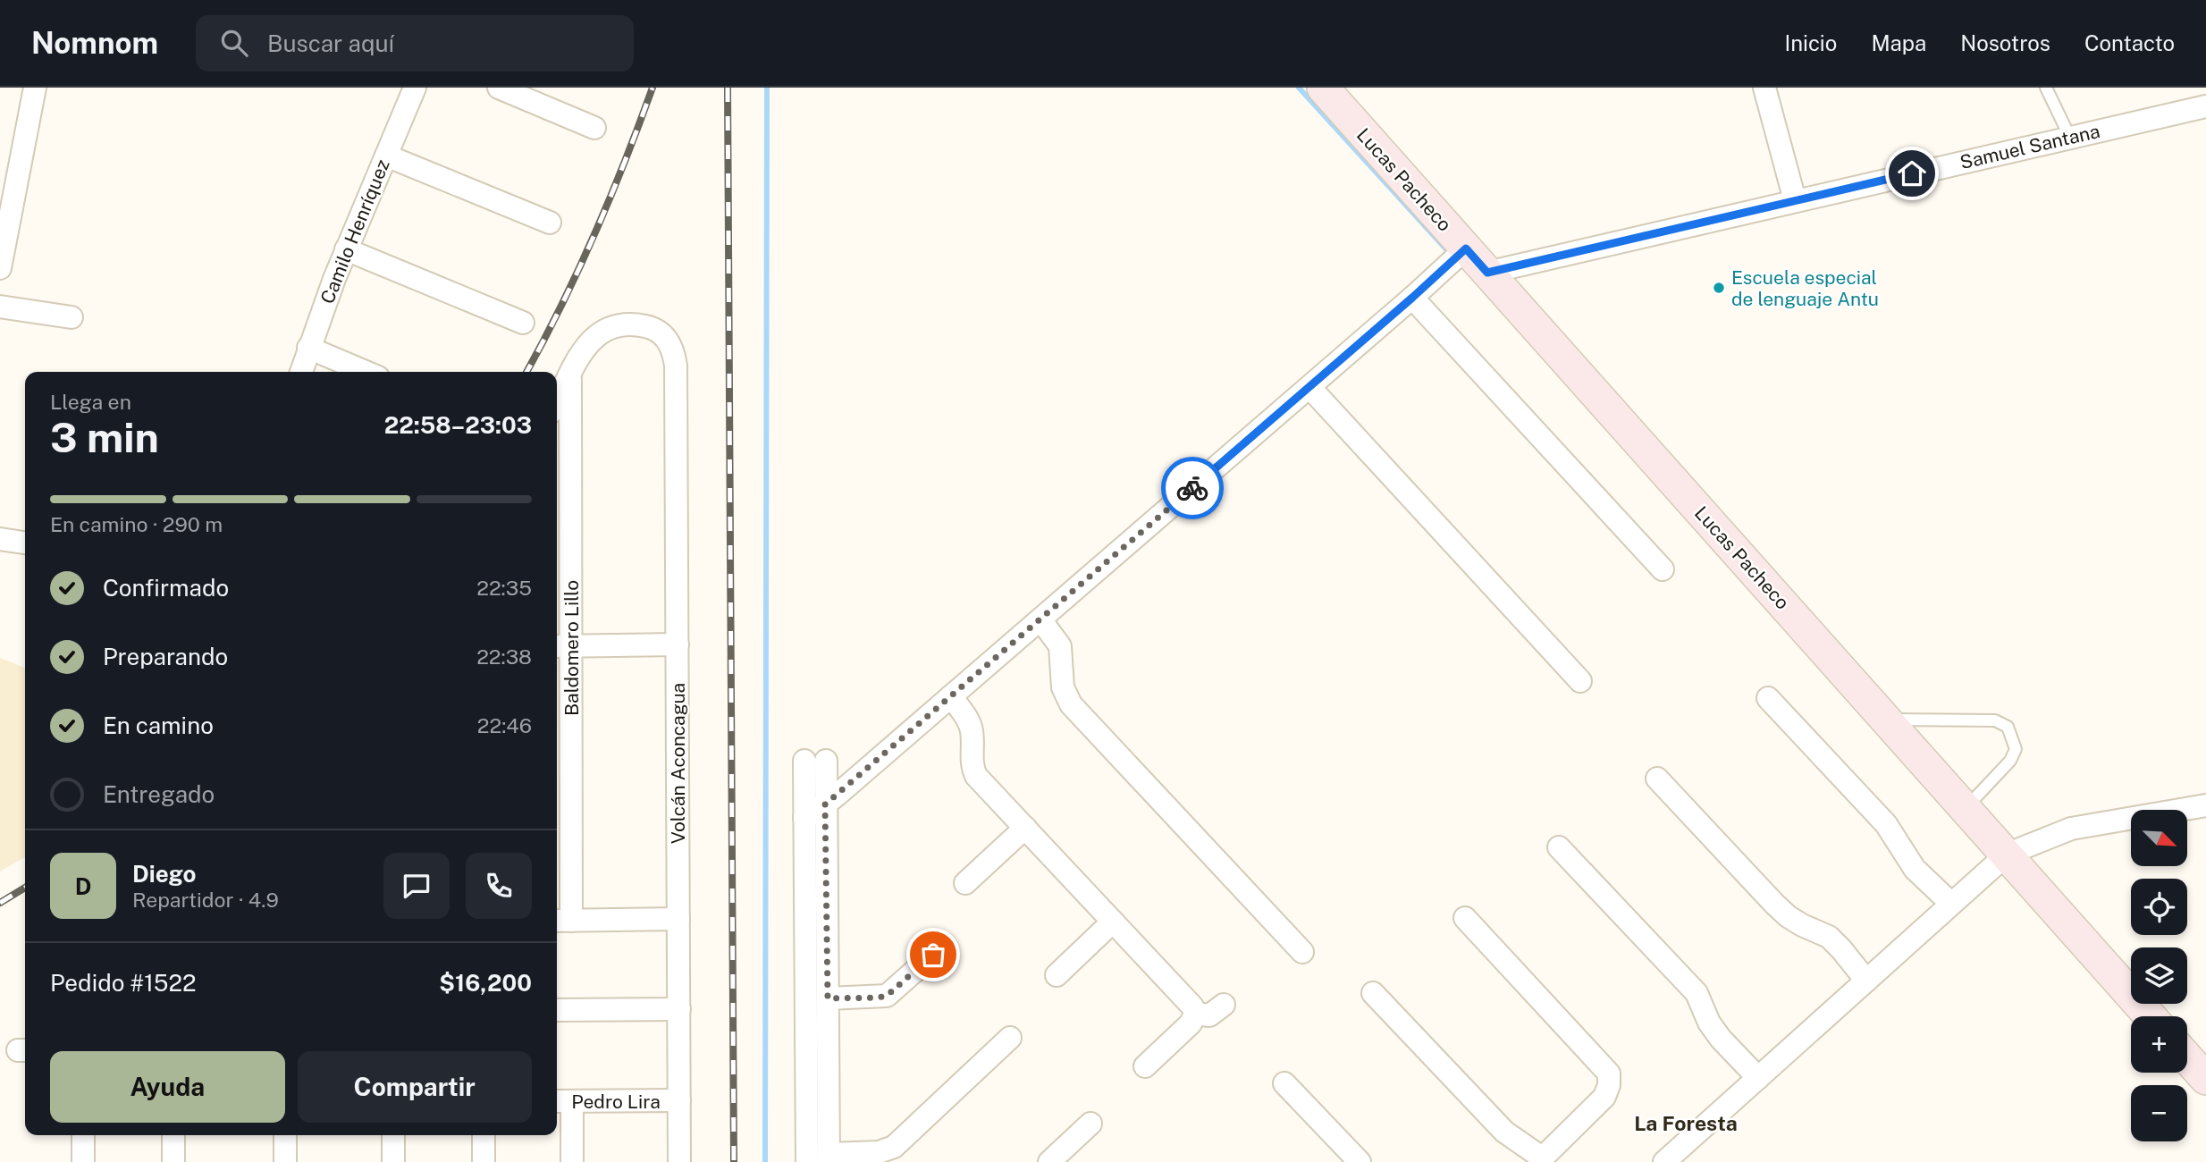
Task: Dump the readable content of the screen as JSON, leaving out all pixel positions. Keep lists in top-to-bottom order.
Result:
{
  "streets": {
    "main road": ["Lucas Pacheco"],
    "street": [
      "Samuel Santana",
      "Camilo Henríquez",
      "Baldomero Lillo",
      "Volcán Aconcagua",
      "Pedro Lira"
    ]
  },
  "crossings": [
    ["Samuel Santana", "Lucas Pacheco"],
    ["Baldomero Lillo", "Volcán Aconcagua"],
    ["Volcán Aconcagua", "Pedro Lira"]
  ],
  "districts": ["La Foresta"],
  "places": ["Escuela especial de lenguaje Antu"],
  "north": "bottom right",
  "page": {
    "header": "Nomnom",
    "search": "Buscar aquí",
    "nav": [
      "Inicio",
      "Mapa",
      "Nosotros",
      "Contacto"
    ],
    "heading": ["3 min", "Llega en", "22:58–23:03"],
    "panel": [
      "Diego",
      "Repartidor · 4.9",
      "Pedido #1522",
      "$16,200"
    ],
    "bar": "En camino · 290 m",
    "list": [
      ["Confirmado", "22:35"],
      ["Preparando", "22:38"],
      ["En camino", "22:46"],
      "Entregado"
    ],
    "map_buttons": ["+", "−"],
    "round": "D",
    "buttons": ["Ayuda", "Compartir"]
  }
}
